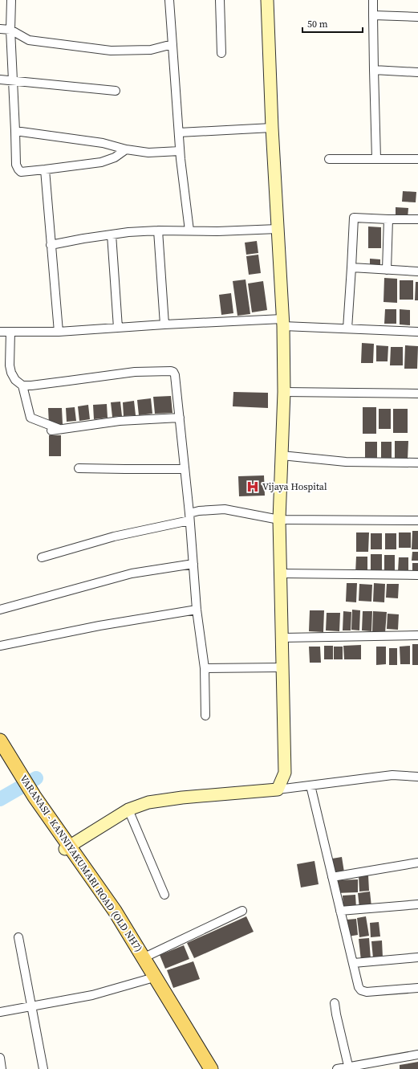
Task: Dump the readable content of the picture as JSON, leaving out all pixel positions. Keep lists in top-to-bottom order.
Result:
{
  "streets": {
    "main road": ["VARANASI - KANNIYAKUMARI ROAD (OLD NH7)"]
  },
  "places": {
    "hospital": ["Vijaya Hospital"]
  },
  "scale_bar": "50 m"
}
